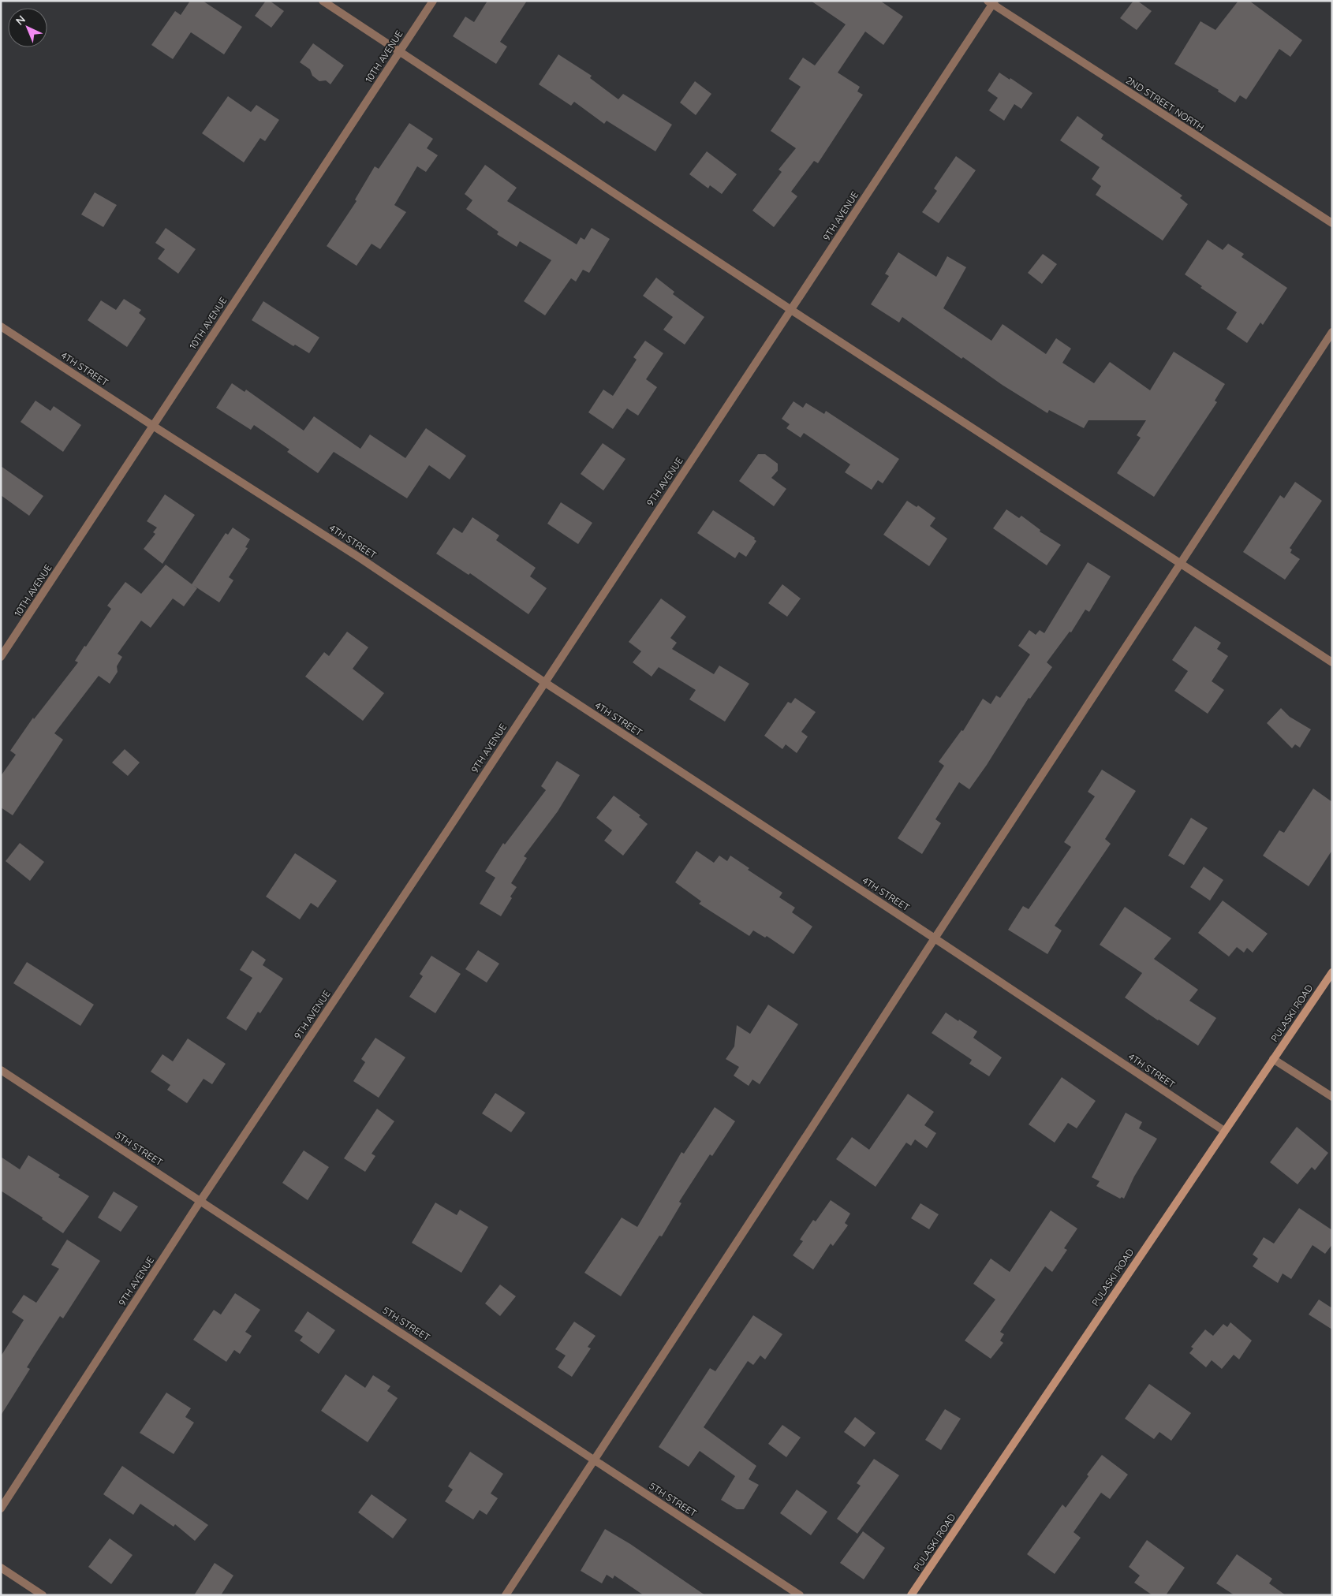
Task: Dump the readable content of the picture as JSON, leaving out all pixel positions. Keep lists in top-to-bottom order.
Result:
{
  "streets": {
    "main road": ["PULASKI ROAD"],
    "street": [
      "10TH AVENUE",
      "2ND STREET NORTH",
      "9TH AVENUE",
      "4TH STREET",
      "5TH STREET"
    ]
  },
  "crossings": [
    ["10TH AVENUE", "4TH STREET"],
    ["2ND STREET NORTH", "9TH AVENUE"],
    ["9TH AVENUE", "4TH STREET"],
    ["9TH AVENUE", "5TH STREET"],
    ["4TH STREET", "PULASKI ROAD"]
  ],
  "north": "top left"
}
